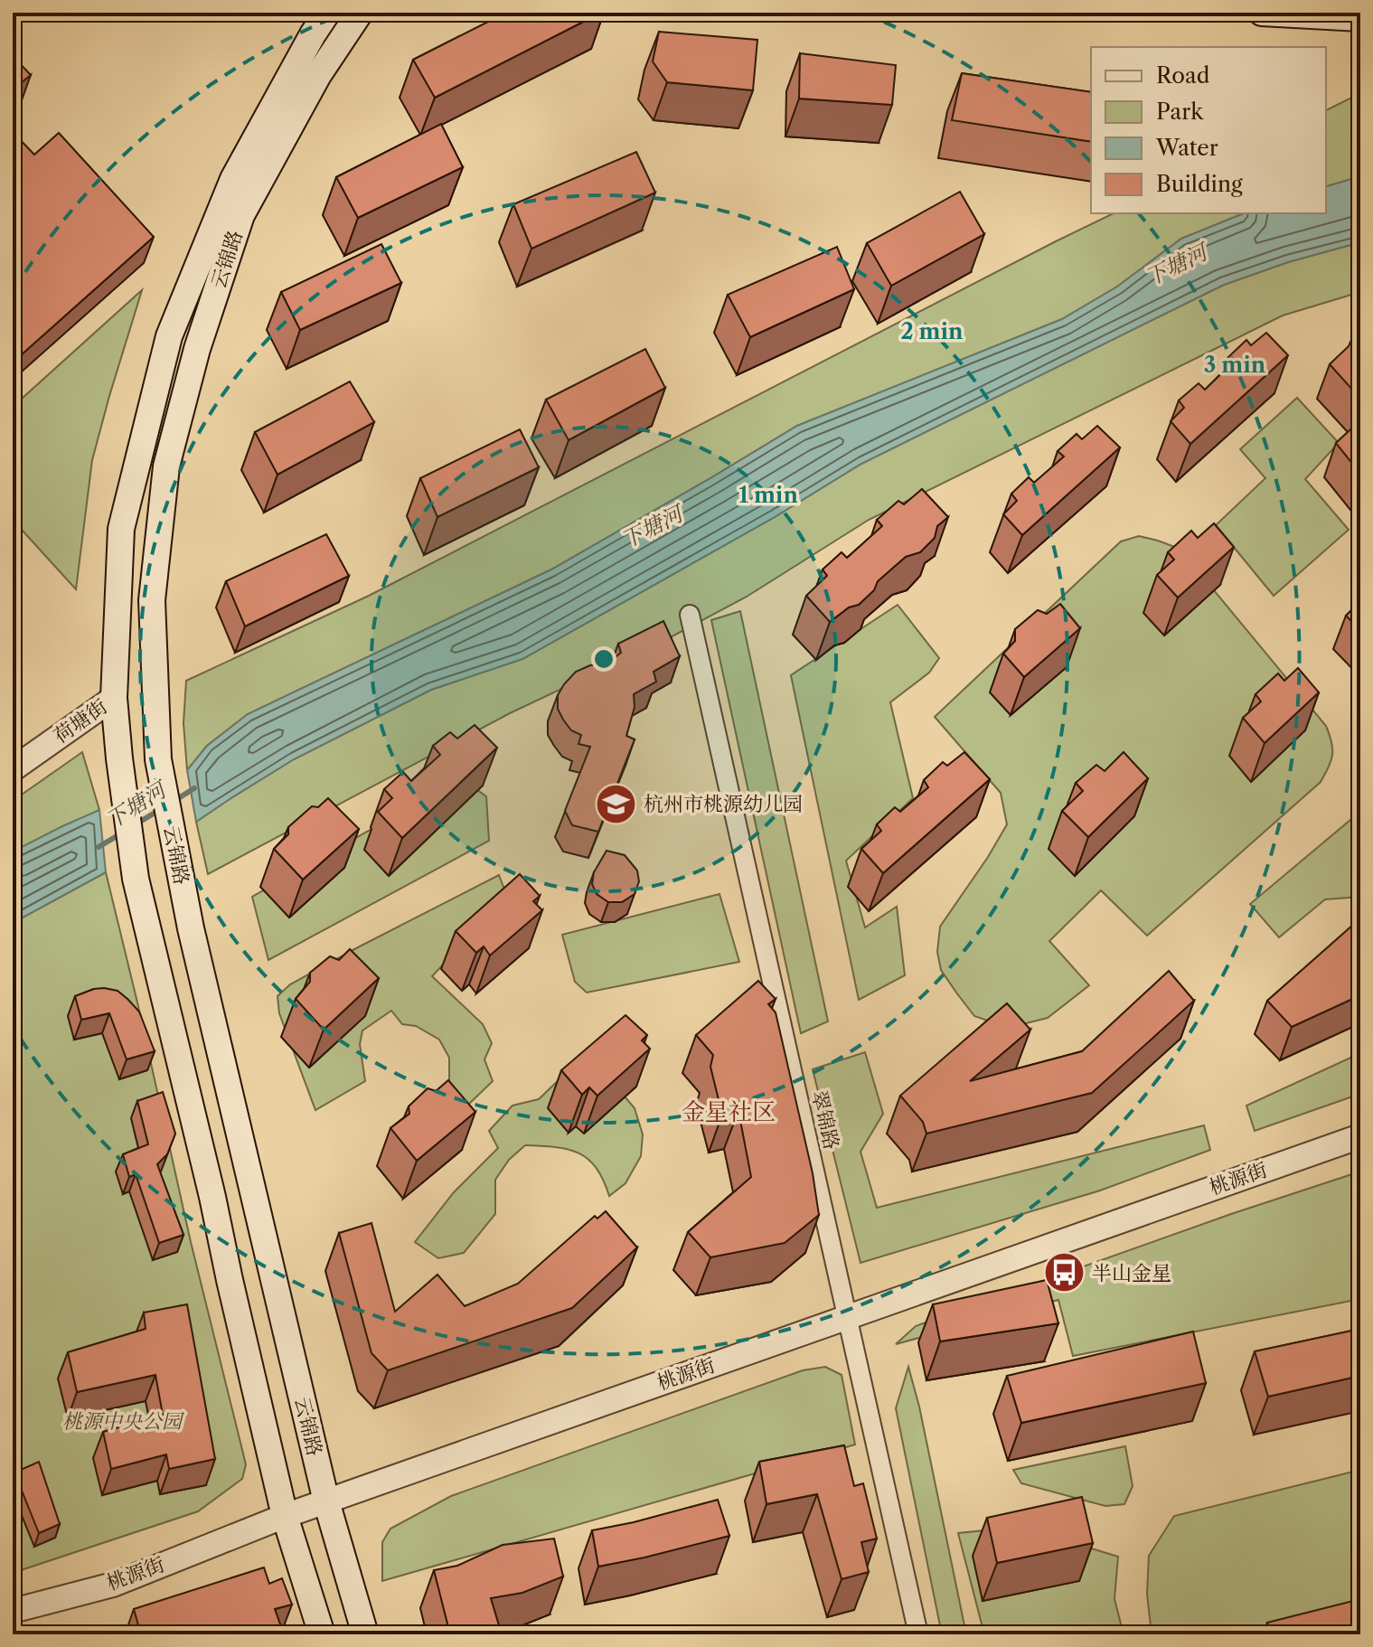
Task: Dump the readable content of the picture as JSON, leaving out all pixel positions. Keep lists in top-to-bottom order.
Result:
{
  "streets": {
    "main road": ["云锦路"],
    "street": ["荷塘街", "翠锦路", "桃源街"]
  },
  "crossings": [
    ["云锦路", "荷塘街"],
    ["云锦路", "桃源街"],
    ["翠锦路", "桃源街"]
  ],
  "districts": ["金星社区"],
  "water": ["下塘河"],
  "parks": ["桃源中央公园"],
  "places": {
    "school or university": ["杭州市桃源幼儿园"],
    "bus stop": ["半山金星"]
  },
  "legend": [
    "Road",
    "Park",
    "Water",
    "Building"
  ],
  "rings": ["2 min", "3 min", "1 min"]
}
